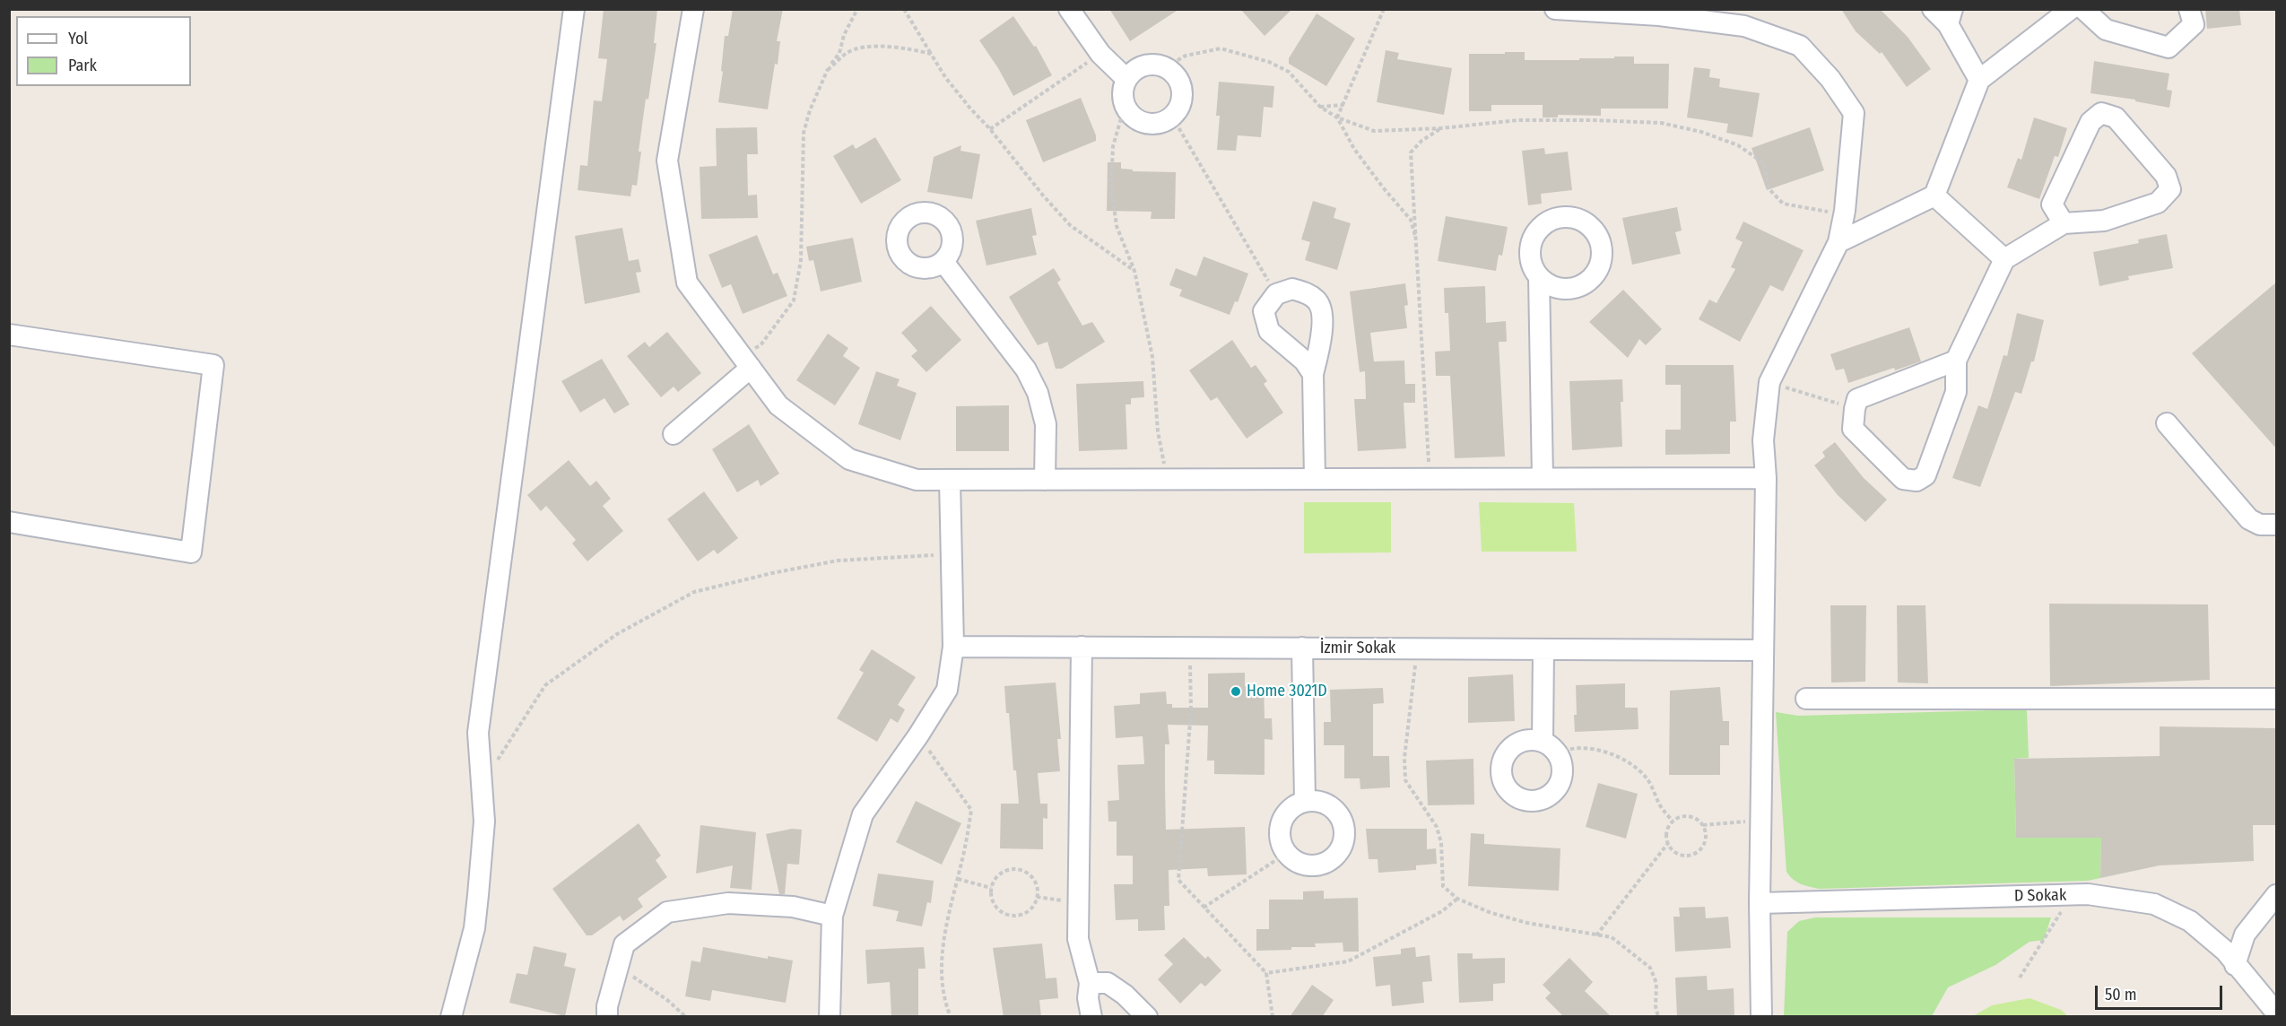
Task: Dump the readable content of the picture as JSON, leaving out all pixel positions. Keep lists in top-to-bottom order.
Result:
{
  "streets": {
    "street": ["İzmir Sokak", "D Sokak"]
  },
  "places": ["Home 3021D"],
  "legend": ["Yol", "Park"],
  "scale_bar": "50 m"
}
